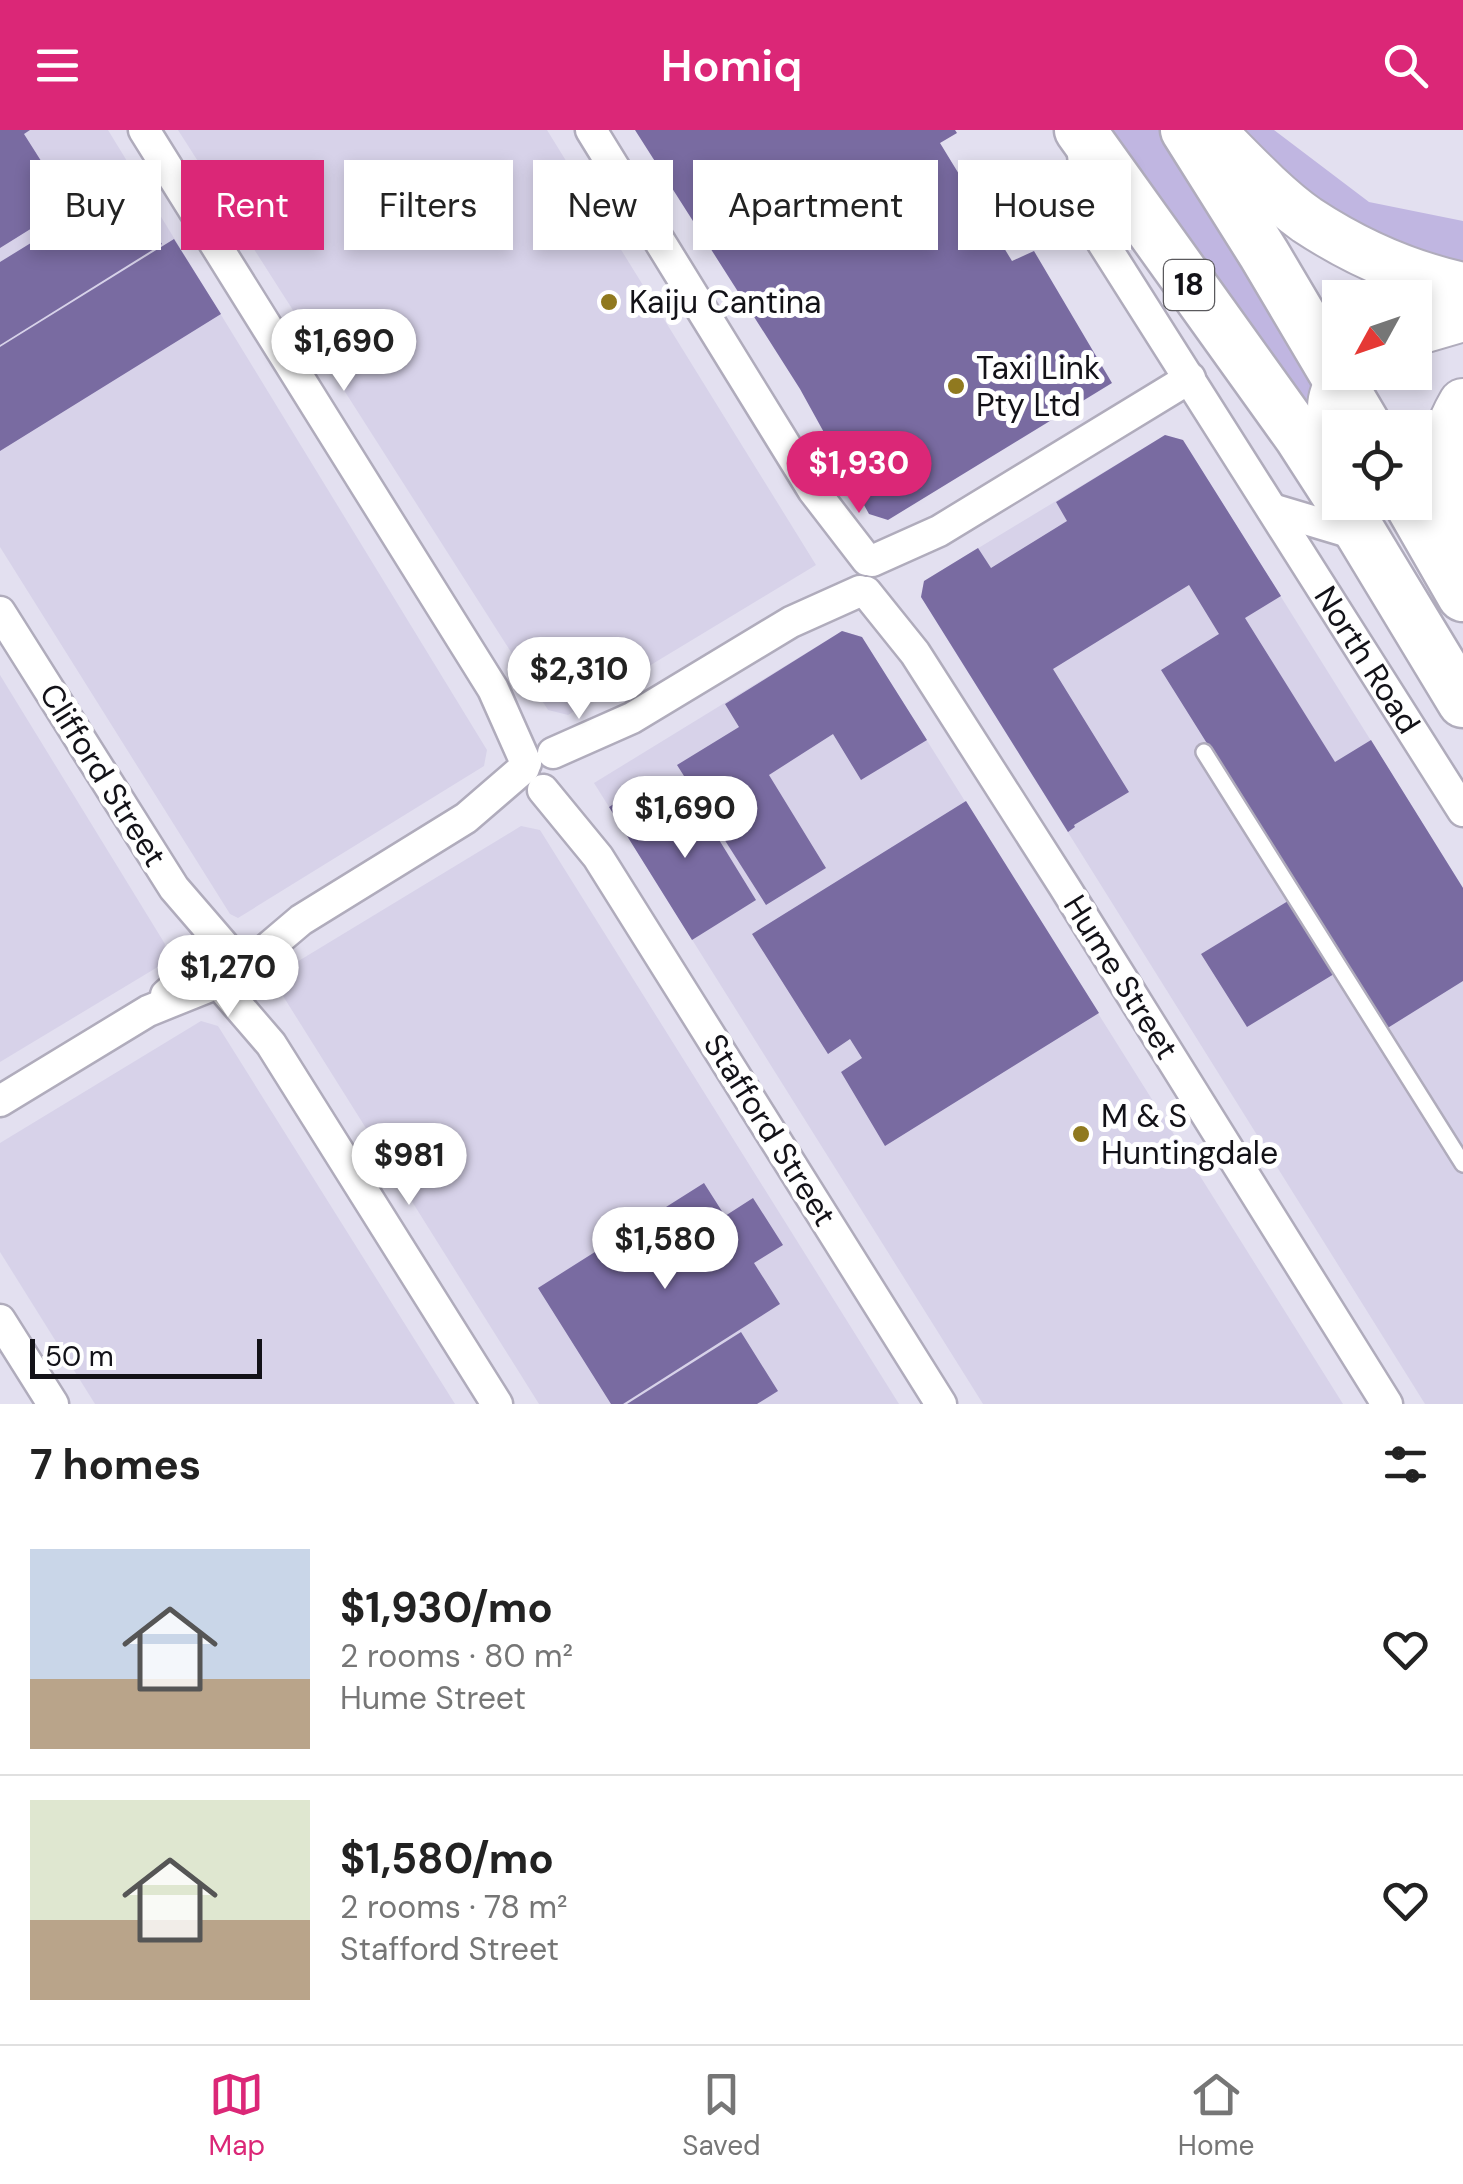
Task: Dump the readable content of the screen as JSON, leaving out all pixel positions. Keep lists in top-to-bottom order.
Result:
{
  "streets": {
    "highway": ["18", "North Road"],
    "street": ["Clifford Street", "Hume Street", "Stafford Street"]
  },
  "places": ["Kaiju Cantina", "Taxi Link Pty Ltd", "M & S Huntingdale"],
  "scale_bar": "50 m",
  "north": "bottom left",
  "page": {
    "header": "Homiq",
    "chip": [
      "Buy",
      "Rent",
      "Filters",
      "New",
      "Apartment",
      "House"
    ],
    "price": [
      "$1,690",
      "$1,930",
      "$2,310",
      "$1,690",
      "$1,270",
      "$981",
      "$1,580"
    ],
    "scale": "50 m",
    "heading": "7 homes",
    "list": [
      {
        "name": "$1,930/mo",
        "note": "2 rooms · 80 m² · Hume Street"
      },
      {
        "name": "$1,580/mo",
        "note": "2 rooms · 78 m² · Stafford Street"
      }
    ],
    "tabs": ["Map", "Saved", "Home"]
  }
}
